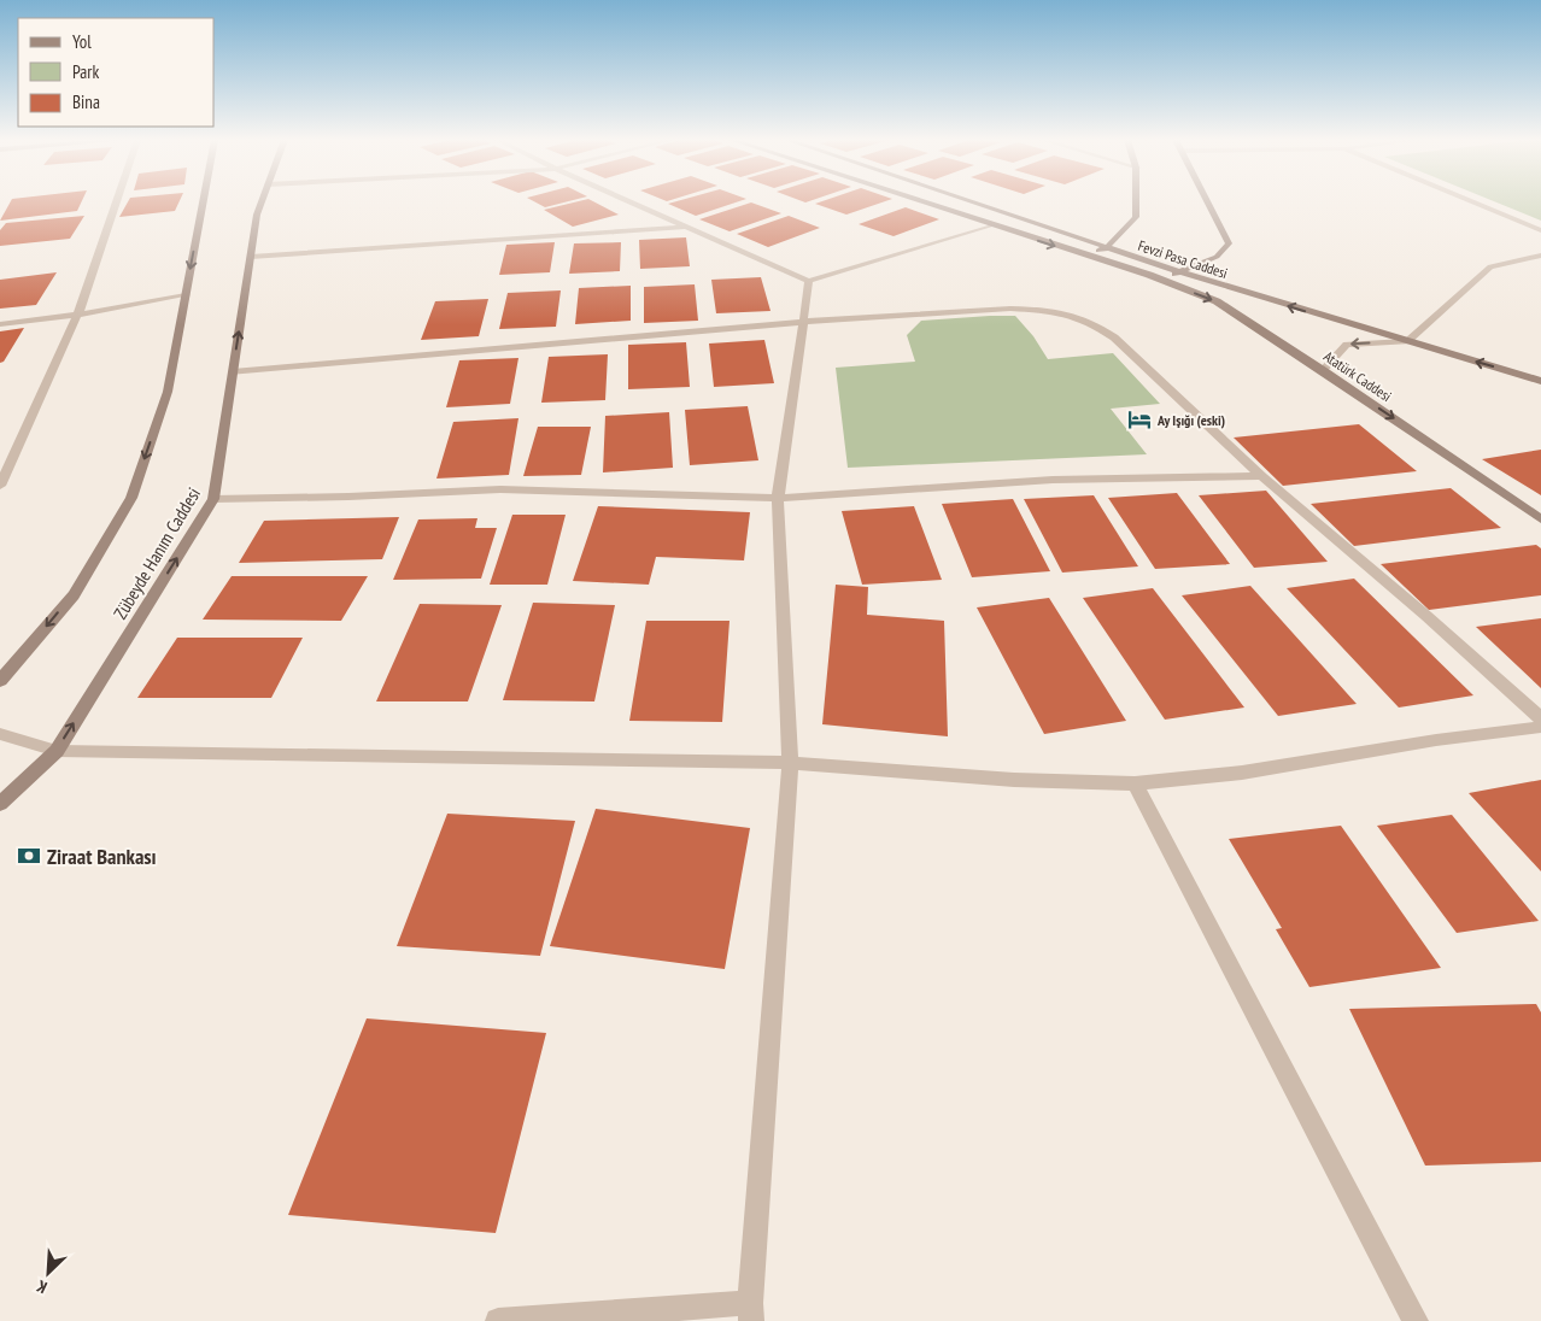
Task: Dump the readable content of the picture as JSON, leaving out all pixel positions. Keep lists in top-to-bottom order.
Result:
{
  "streets": {
    "street": ["Fevzi Pasa Caddesi", "Atatürk Caddesi", "Zübeyde Hanım Caddesi"]
  },
  "crossings": [
    ["Fevzi Pasa Caddesi", "Atatürk Caddesi"]
  ],
  "places": {
    "hotel": ["Ay Işığı (eski)"],
    "bank": ["Ziraat Bankası"]
  },
  "legend": ["Yol", "Park", "Bina"],
  "north": "bottom left"
}
